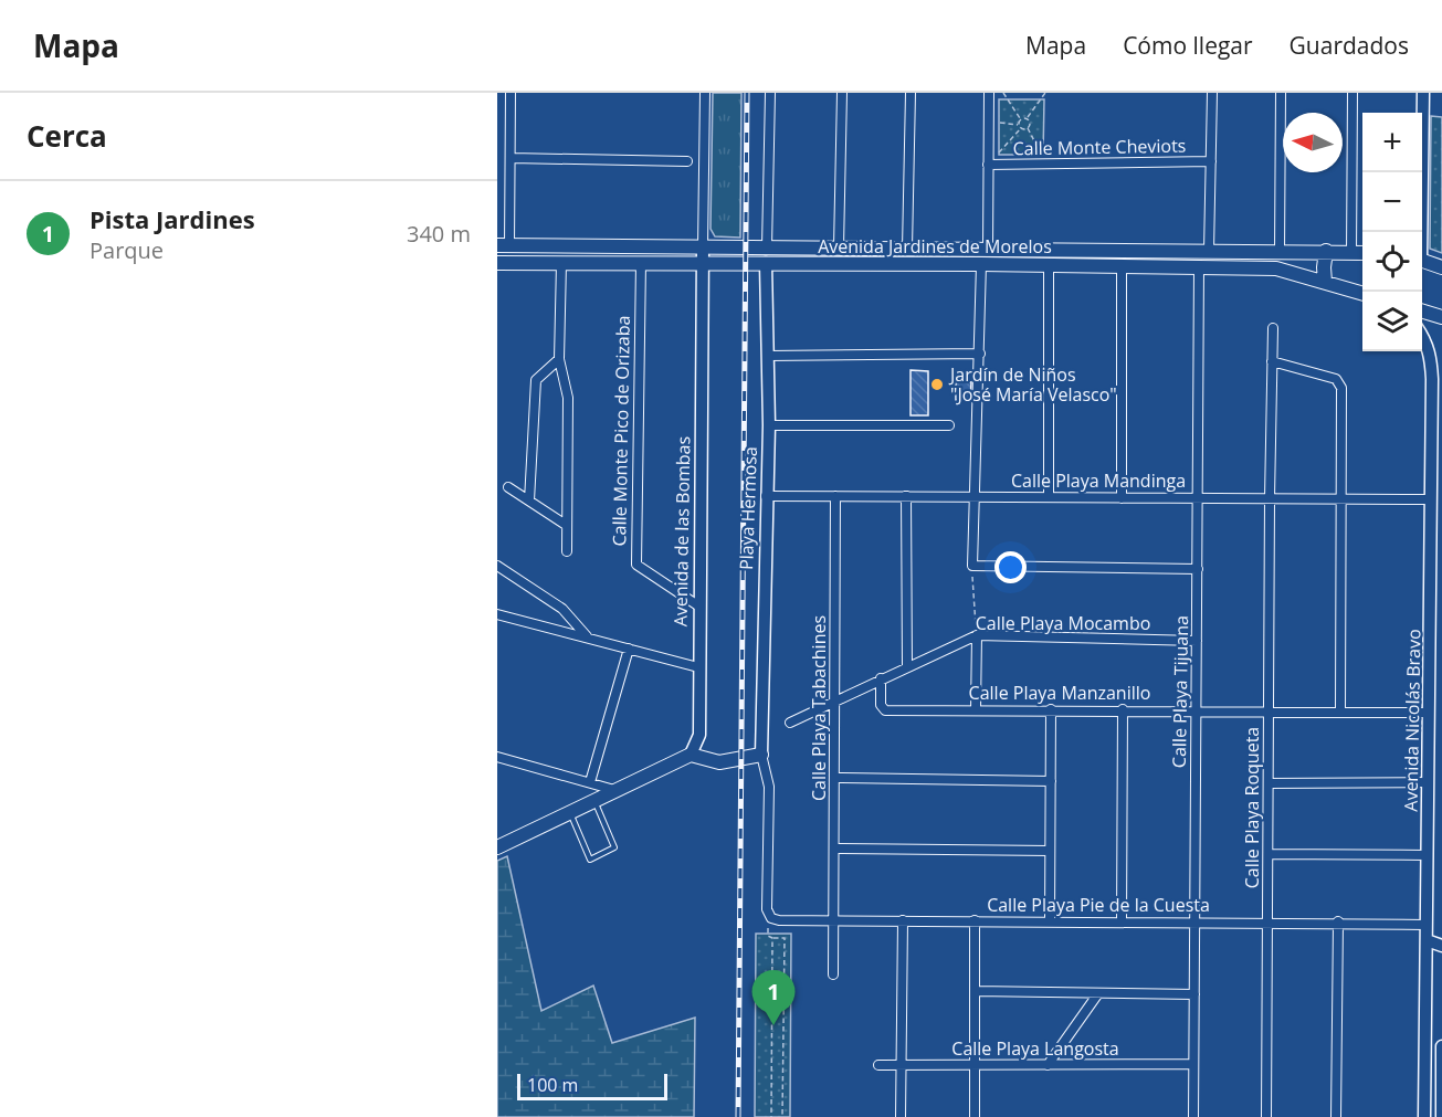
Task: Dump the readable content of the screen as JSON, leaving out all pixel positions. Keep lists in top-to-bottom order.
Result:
{
  "streets": {
    "main road": ["Avenida Jardines de Morelos"],
    "street": [
      "Calle Monte Cheviots",
      "Calle Monte Pico de Orizaba",
      "Calle Playa Mandinga",
      "Playa Hermosa",
      "Avenida de las Bombas",
      "Calle Playa Mocambo",
      "Calle Playa Tijuana",
      "Calle Playa Manzanillo",
      "Calle Playa Tabachines",
      "Avenida Nicolás Bravo",
      "Calle Playa Roqueta",
      "Calle Playa Pie de la Cuesta",
      "Calle Playa Langosta"
    ]
  },
  "crossings": [
    ["Avenida Jardines de Morelos", "Calle Monte Pico de Orizaba"],
    ["Avenida Jardines de Morelos", "Playa Hermosa"],
    ["Avenida Jardines de Morelos", "Avenida de las Bombas"],
    ["Avenida Jardines de Morelos", "Calle Playa Tijuana"],
    ["Calle Monte Pico de Orizaba", "Avenida de las Bombas"],
    ["Calle Playa Mandinga", "Playa Hermosa"],
    ["Calle Playa Mandinga", "Calle Playa Tijuana"],
    ["Calle Playa Mandinga", "Calle Playa Tabachines"],
    ["Calle Playa Mandinga", "Avenida Nicolás Bravo"],
    ["Calle Playa Mandinga", "Calle Playa Roqueta"],
    ["Playa Hermosa", "Calle Playa Pie de la Cuesta"],
    ["Calle Playa Mocambo", "Calle Playa Tijuana"],
    ["Calle Playa Mocambo", "Calle Playa Manzanillo"],
    ["Calle Playa Mocambo", "Calle Playa Tabachines"],
    ["Calle Playa Tijuana", "Calle Playa Manzanillo"],
    ["Calle Playa Tijuana", "Calle Playa Pie de la Cuesta"],
    ["Calle Playa Tijuana", "Calle Playa Langosta"],
    ["Calle Playa Manzanillo", "Avenida Nicolás Bravo"],
    ["Calle Playa Manzanillo", "Calle Playa Roqueta"],
    ["Calle Playa Tabachines", "Calle Playa Pie de la Cuesta"],
    ["Avenida Nicolás Bravo", "Calle Playa Pie de la Cuesta"],
    ["Calle Playa Roqueta", "Calle Playa Pie de la Cuesta"]
  ],
  "places": ["Jardín de Niños \"José María Velasco\""],
  "scale_bar": "100 m",
  "north": "left",
  "page": {
    "header": "Mapa",
    "nav": ["Mapa", "Cómo llegar", "Guardados"],
    "heading": "Cerca",
    "map_buttons": ["+", "−"],
    "list": [
      {
        "mark": "1",
        "name": "Pista Jardines",
        "note": "Parque",
        "value": "340 m"
      }
    ],
    "pins": "1",
    "scale": "100 m"
  }
}
